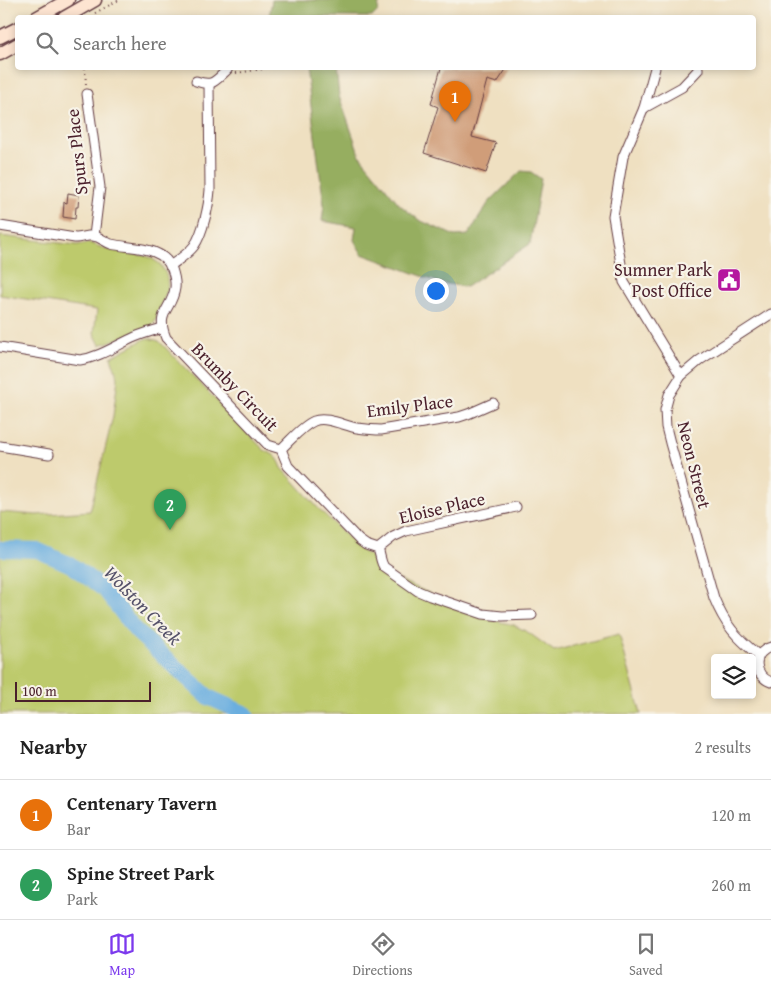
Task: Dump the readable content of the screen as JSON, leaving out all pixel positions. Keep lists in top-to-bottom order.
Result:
{
  "streets": {
    "street": [
      "Spurs Place",
      "Brumby Circuit",
      "Emily Place",
      "Neon Street",
      "Eloise Place"
    ]
  },
  "crossings": [
    ["Brumby Circuit", "Emily Place"],
    ["Brumby Circuit", "Eloise Place"]
  ],
  "water": ["Wolston Creek"],
  "places": {
    "public building": ["Sumner Park Post Office"]
  },
  "scale_bar": "100 m",
  "page": {
    "search": "Search here",
    "pins": ["1", "2"],
    "scale": "100 m",
    "heading": ["Nearby", "2 results"],
    "list": [
      {
        "mark": "1",
        "name": "Centenary Tavern",
        "note": "Bar",
        "value": "120 m"
      },
      {
        "mark": "2",
        "name": "Spine Street Park",
        "note": "Park",
        "value": "260 m"
      }
    ],
    "nav": ["Map", "Directions", "Saved"]
  }
}
